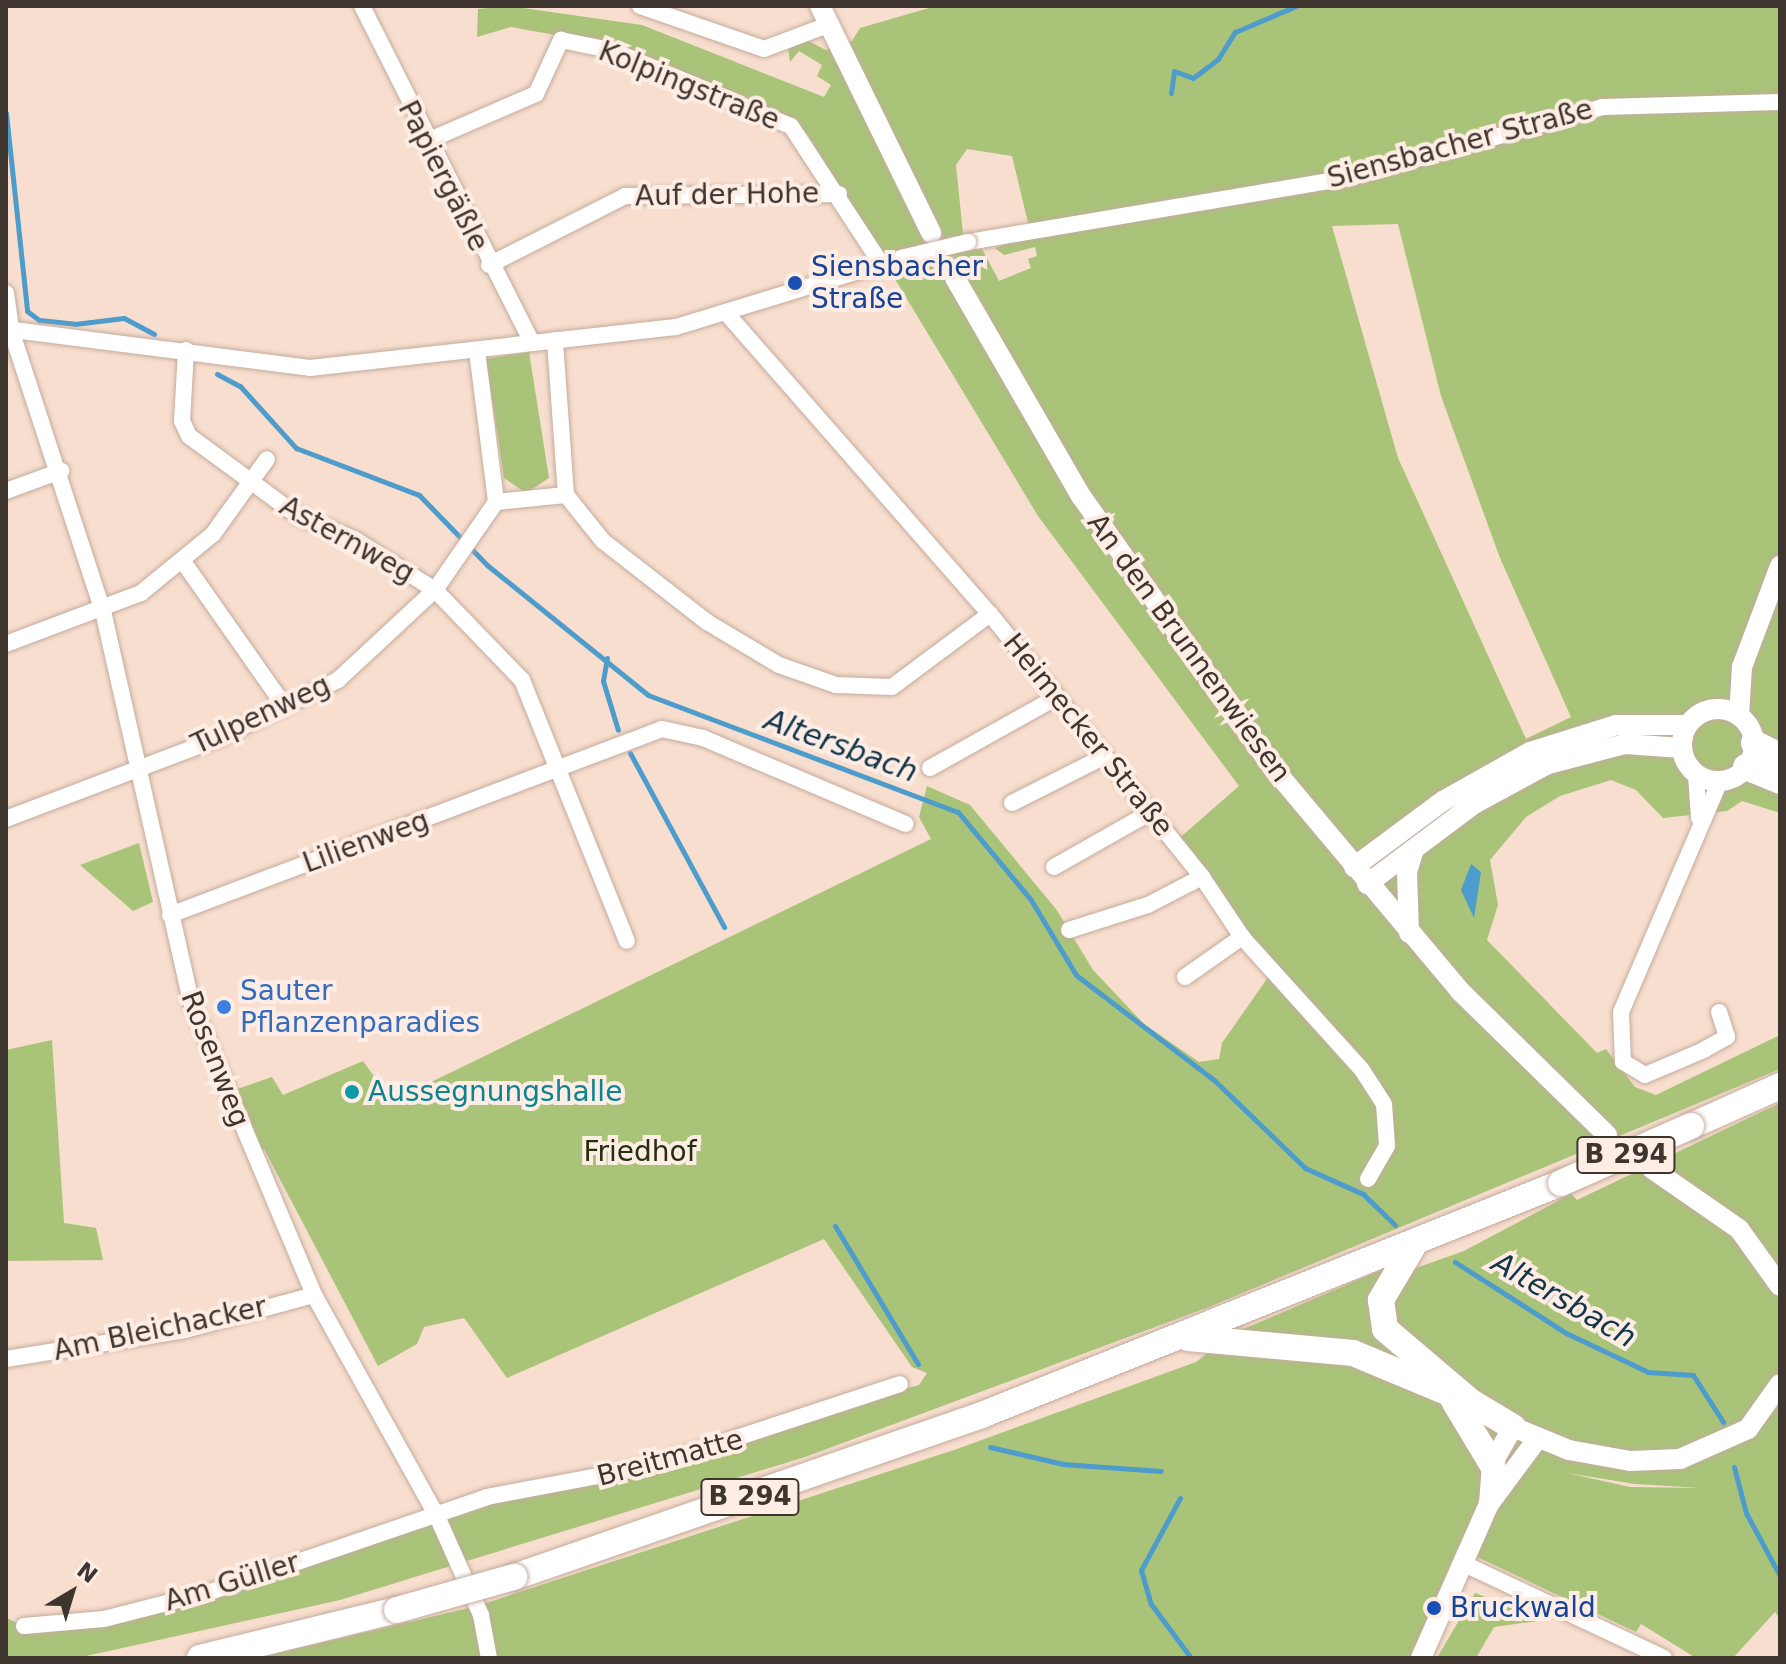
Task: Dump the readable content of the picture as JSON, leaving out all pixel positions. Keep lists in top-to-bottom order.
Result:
{
  "streets": {
    "highway": ["B 294"],
    "street": [
      "Kolpingstraße",
      "Siensbacher Straße",
      "Papiergäßle",
      "Auf der Hohe",
      "Asternweg",
      "An den Brunnenwiesen",
      "Tulpenweg",
      "Heimecker Straße",
      "Lilienweg",
      "Rosenweg",
      "Am Bleichacker",
      "Breitmatte",
      "Am Güller"
    ]
  },
  "crossings": [
    ["Kolpingstraße", "Siensbacher Straße"],
    ["Kolpingstraße", "Papiergäßle"],
    ["Kolpingstraße", "Auf der Hohe"],
    ["Siensbacher Straße", "Papiergäßle"],
    ["Siensbacher Straße", "Asternweg"],
    ["Siensbacher Straße", "Heimecker Straße"],
    ["Siensbacher Straße", "Rosenweg"],
    ["Papiergäßle", "Auf der Hohe"],
    ["Asternweg", "Tulpenweg"],
    ["Asternweg", "Lilienweg"],
    ["Tulpenweg", "Rosenweg"],
    ["Lilienweg", "Rosenweg"],
    ["Rosenweg", "Am Bleichacker"],
    ["Rosenweg", "Breitmatte"],
    ["Rosenweg", "Am Güller"],
    ["Breitmatte", "Am Güller"]
  ],
  "water": ["Altersbach"],
  "parks": ["Friedhof"],
  "places": [
    "Siensbacher Straße",
    "Sauter Pflanzenparadies",
    "Aussegnungshalle",
    "Bruckwald"
  ],
  "north": "top right"
}
